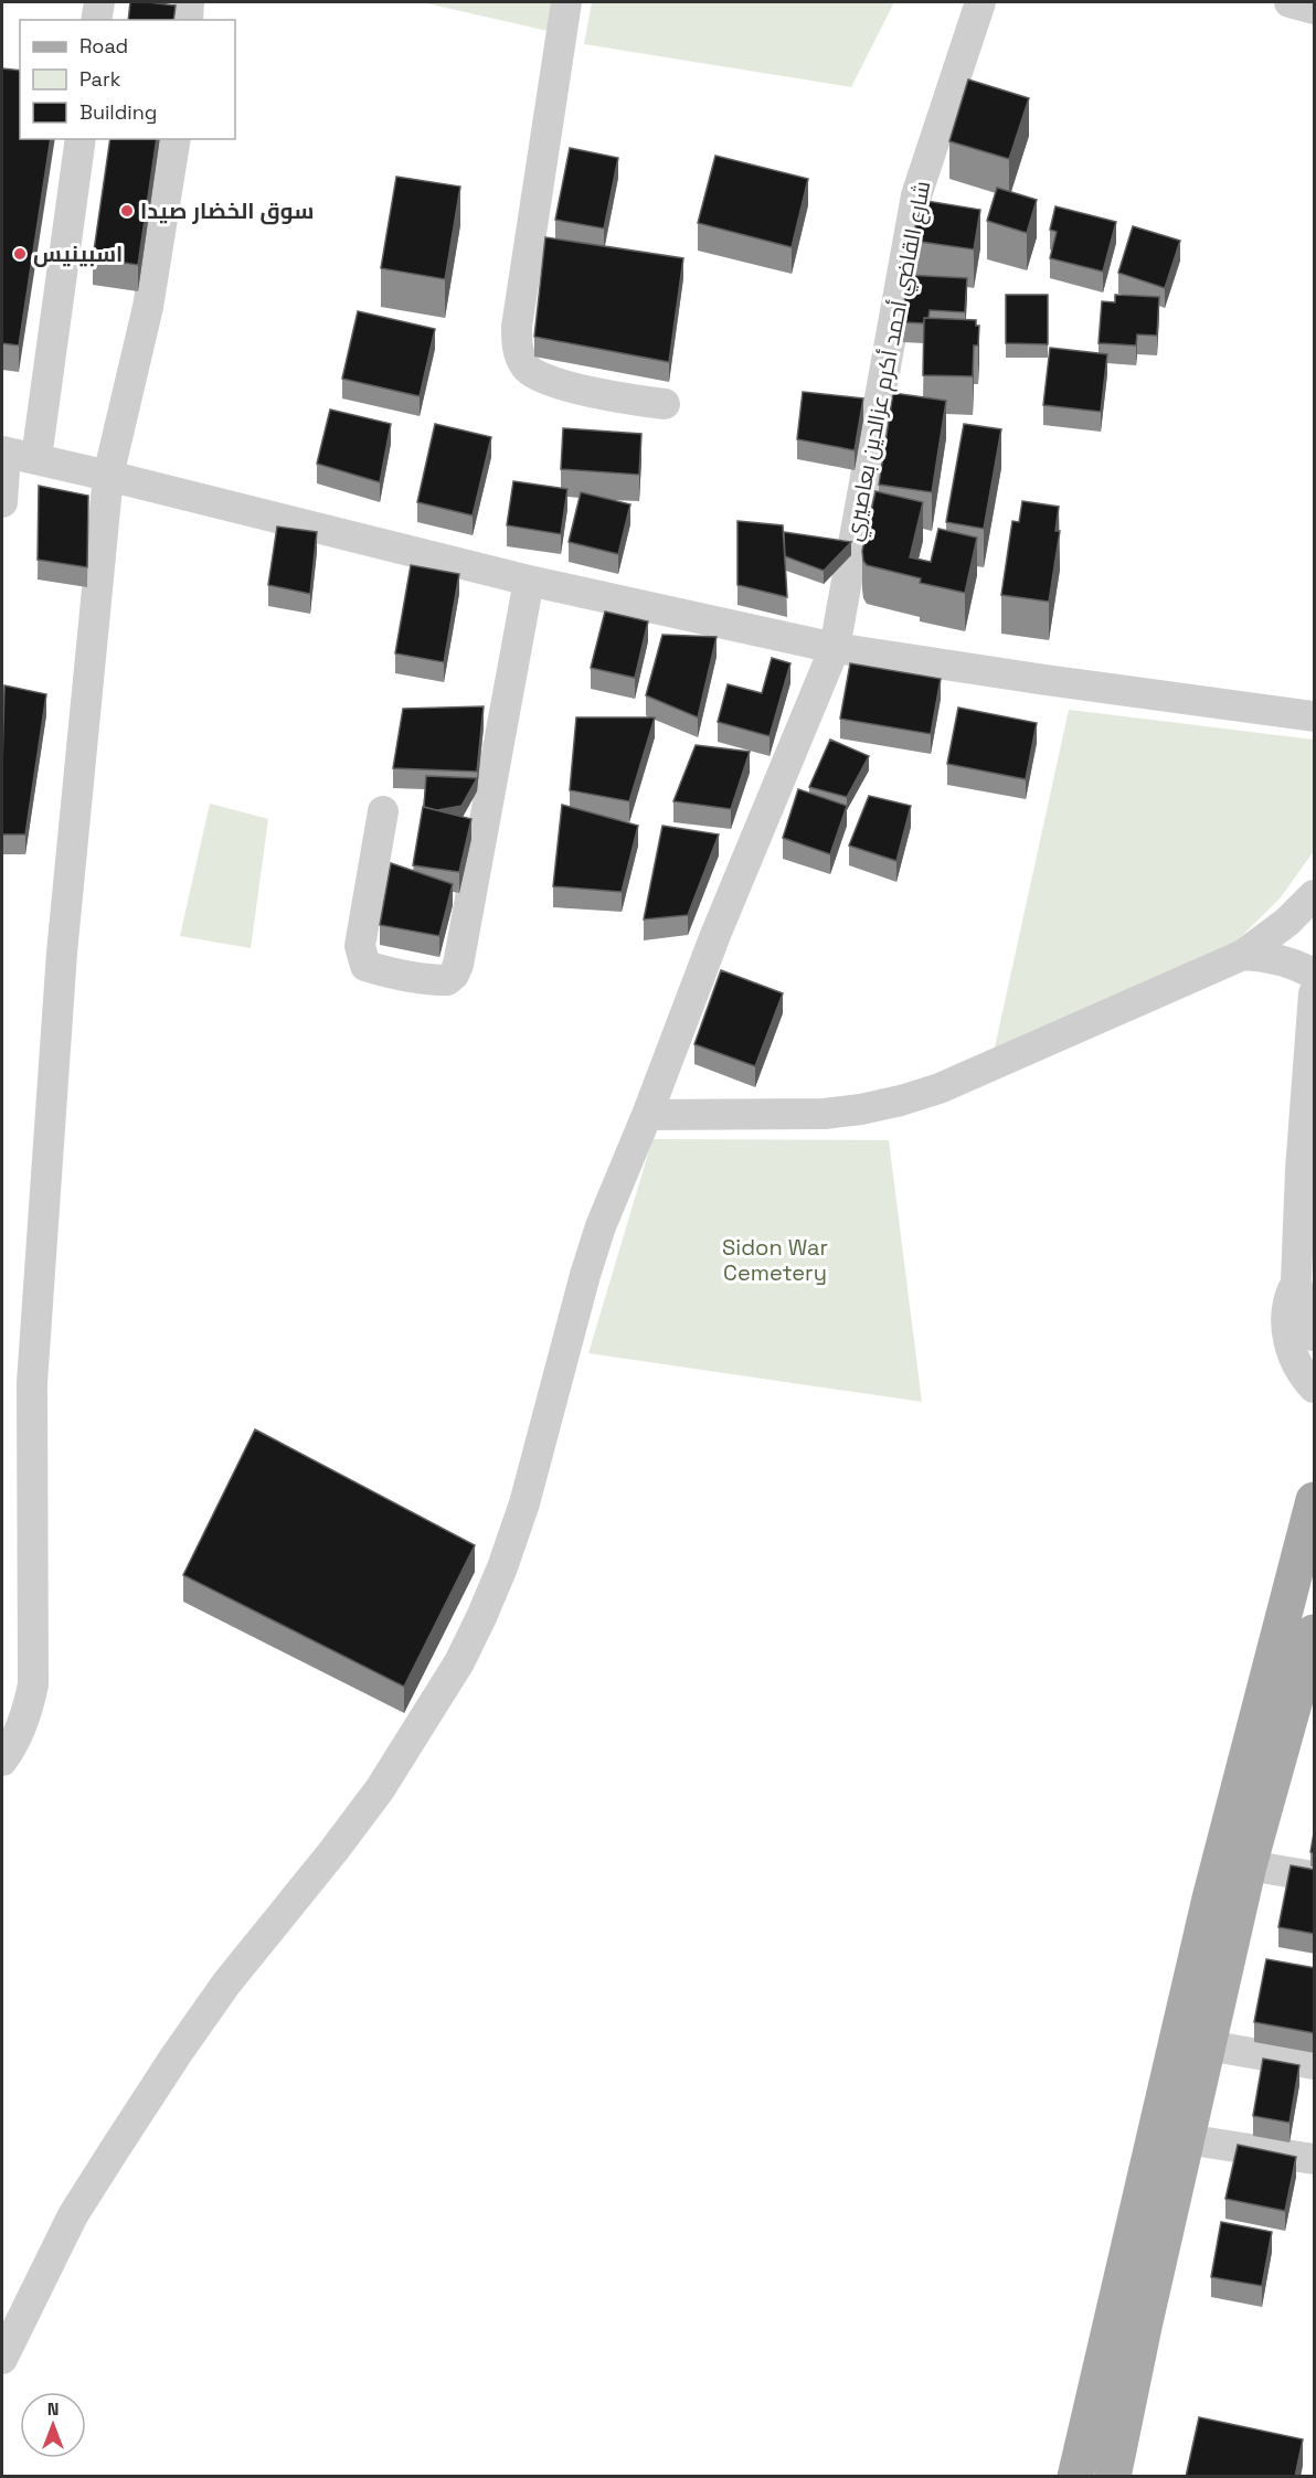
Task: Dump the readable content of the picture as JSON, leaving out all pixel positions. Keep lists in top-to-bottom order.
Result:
{
  "streets": {
    "street": ["شارع القاضي أحمد أكرم عزالدين بعاصيري"]
  },
  "parks": ["Sidon War Cemetery"],
  "places": ["سوق الخضار صيدا", "اسبينيس"],
  "legend": ["Road", "Park", "Building"],
  "north": "top"
}
